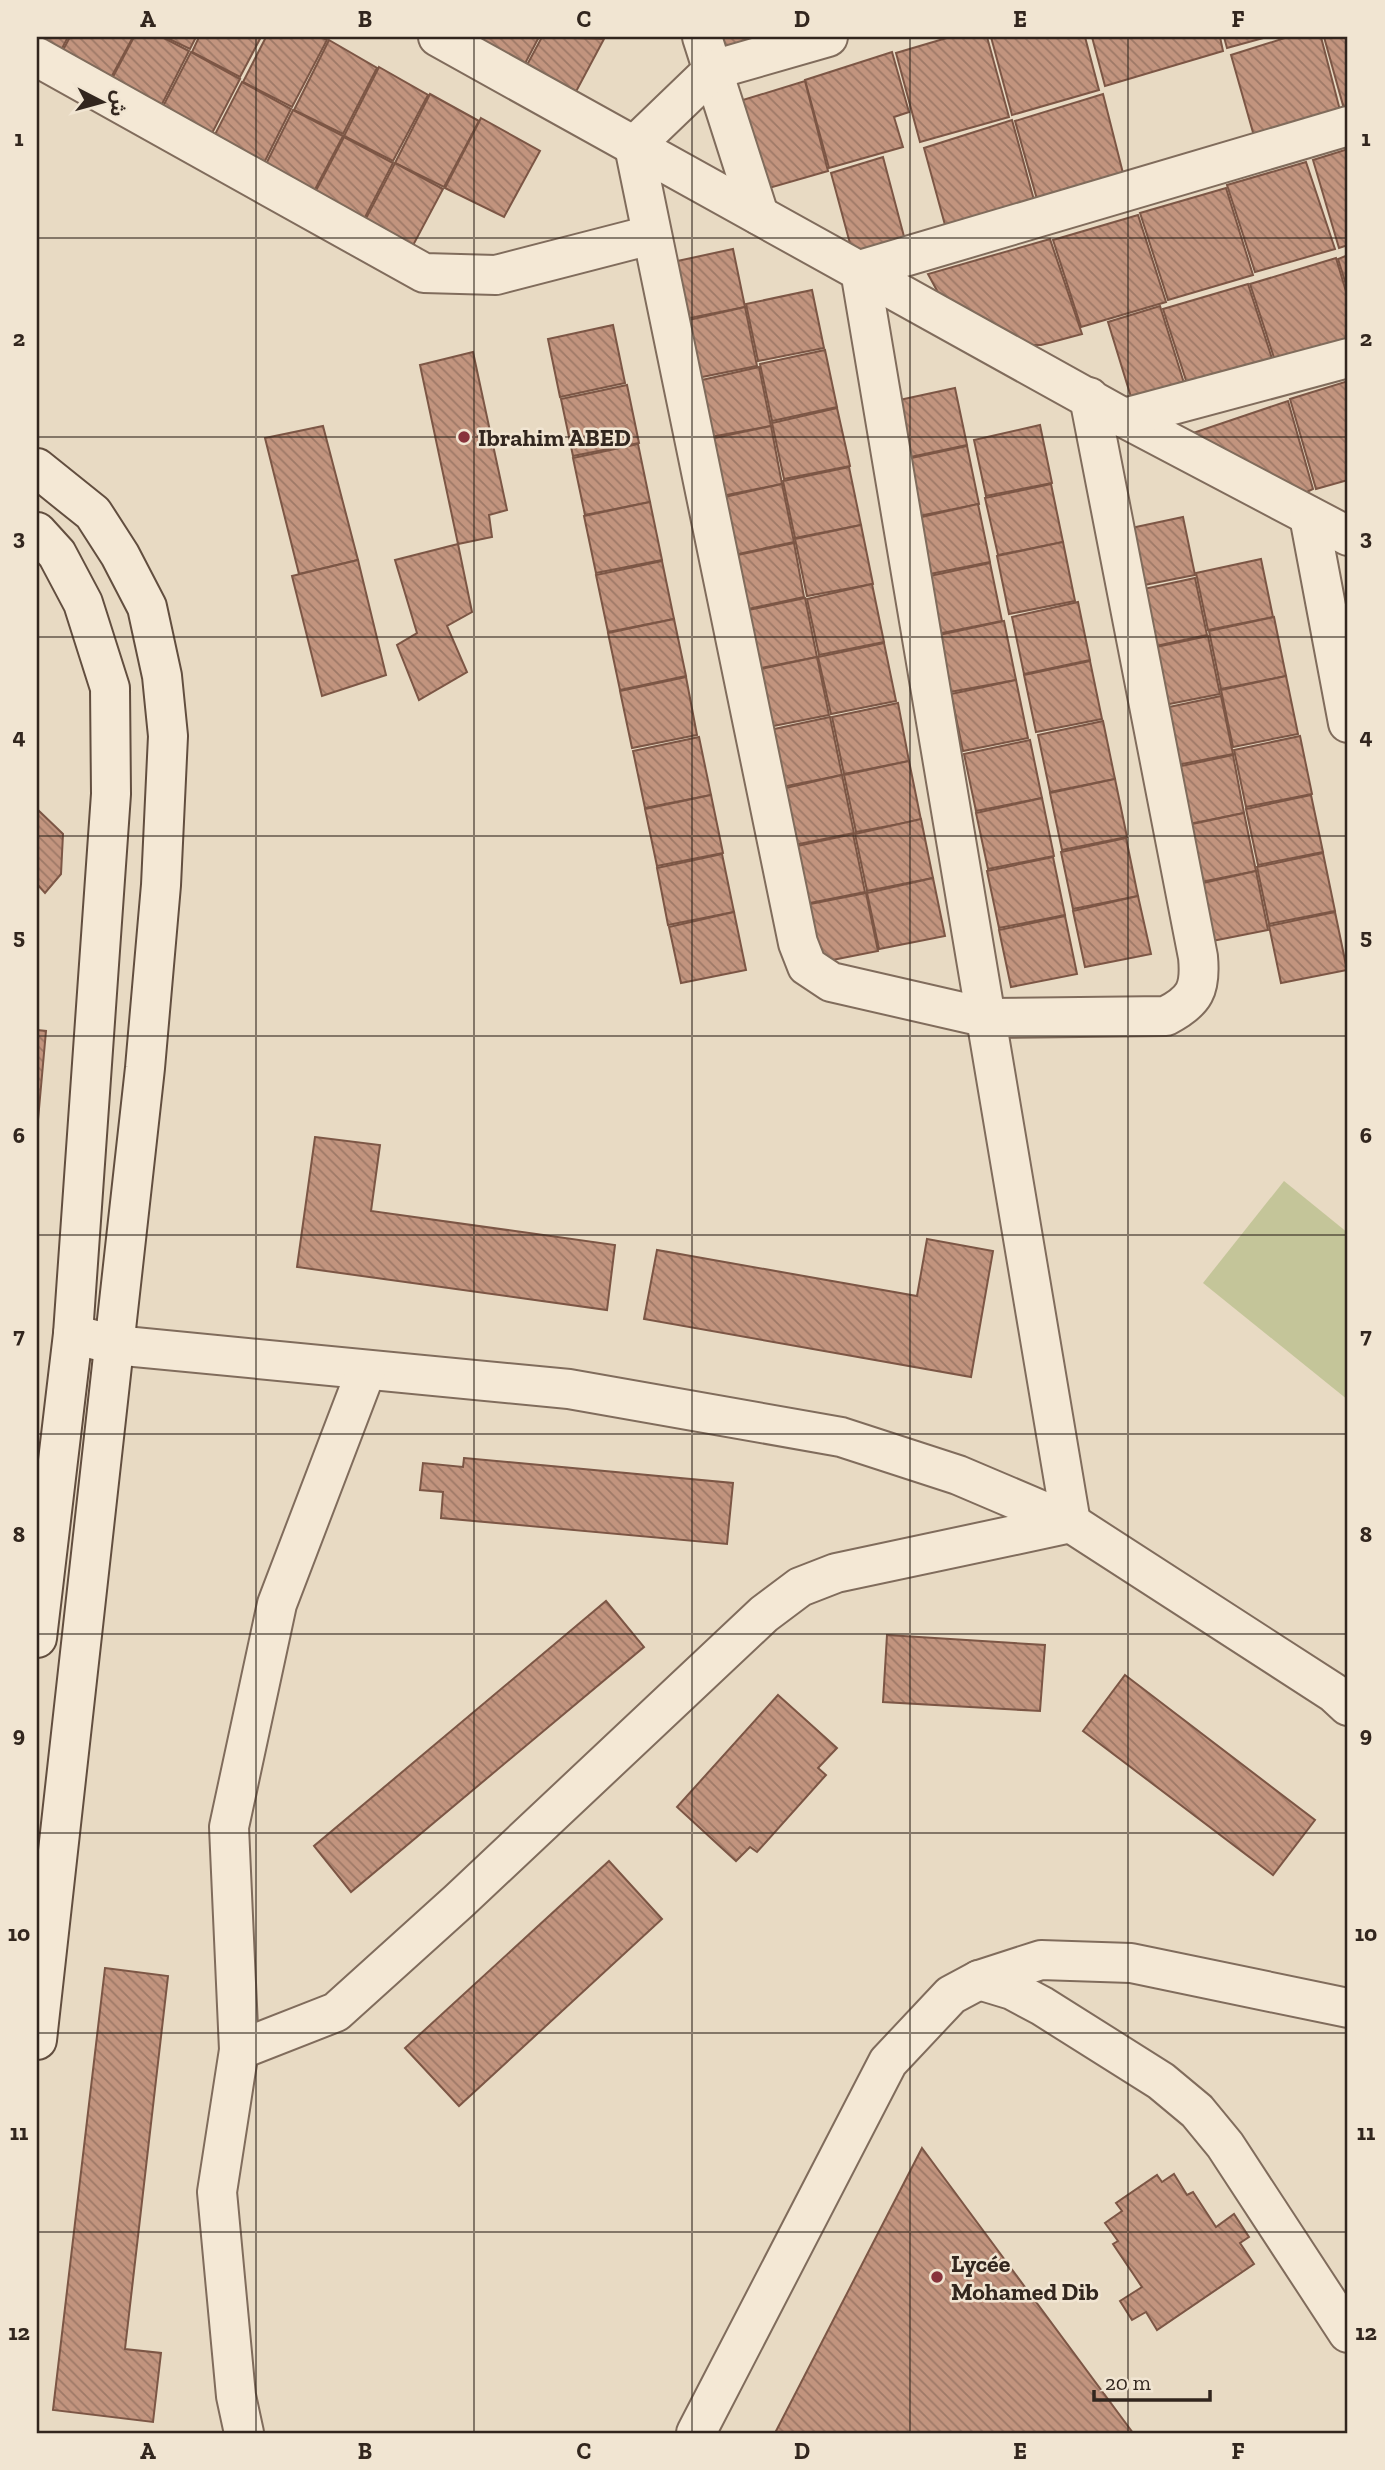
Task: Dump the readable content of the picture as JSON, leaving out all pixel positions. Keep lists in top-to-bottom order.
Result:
{
  "places": ["Ibrahim ABED", "Lycée Mohamed Dib"],
  "scale_bar": "20 m",
  "north": "right",
  "grid": {
    "columns": [
      "A",
      "B",
      "C",
      "D",
      "E",
      "F"
    ],
    "rows": [
      "1",
      "2",
      "3",
      "4",
      "5",
      "6",
      "7",
      "8",
      "9",
      "10",
      "11",
      "12"
    ]
  }
}
